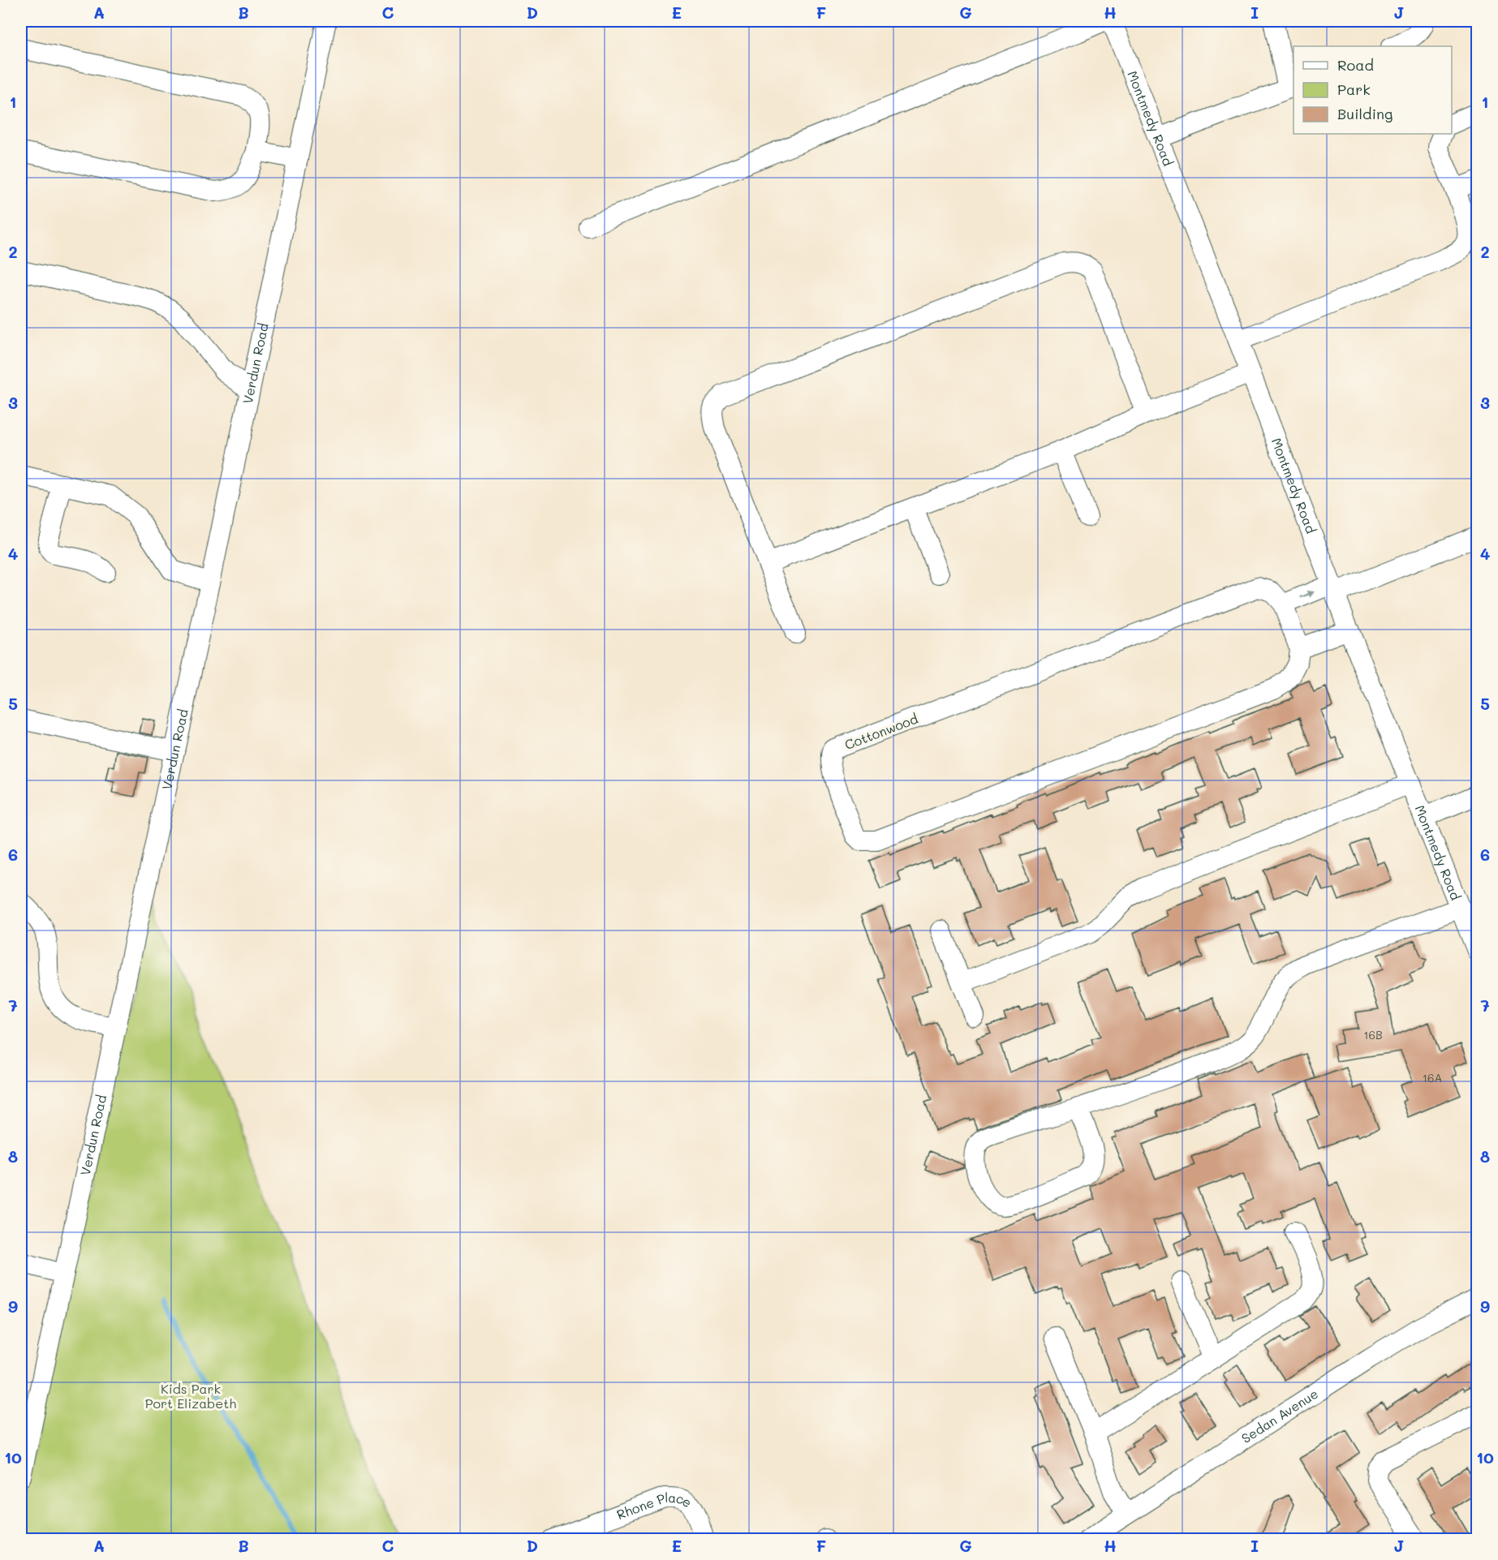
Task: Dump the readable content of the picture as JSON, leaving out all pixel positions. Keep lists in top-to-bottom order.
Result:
{
  "streets": {
    "street": [
      "Montmedy Road",
      "Verdun Road",
      "Cottonwood",
      "Sedan Avenue",
      "Rhone Place"
    ]
  },
  "parks": ["Kids Park Port Elizabeth"],
  "house_numbers": ["16B", "16A"],
  "legend": ["Road", "Park", "Building"],
  "grid": {
    "columns": [
      "A",
      "B",
      "C",
      "D",
      "E",
      "F",
      "G",
      "H",
      "I",
      "J"
    ],
    "rows": [
      "1",
      "2",
      "3",
      "4",
      "5",
      "6",
      "7",
      "8",
      "9",
      "10"
    ]
  }
}
